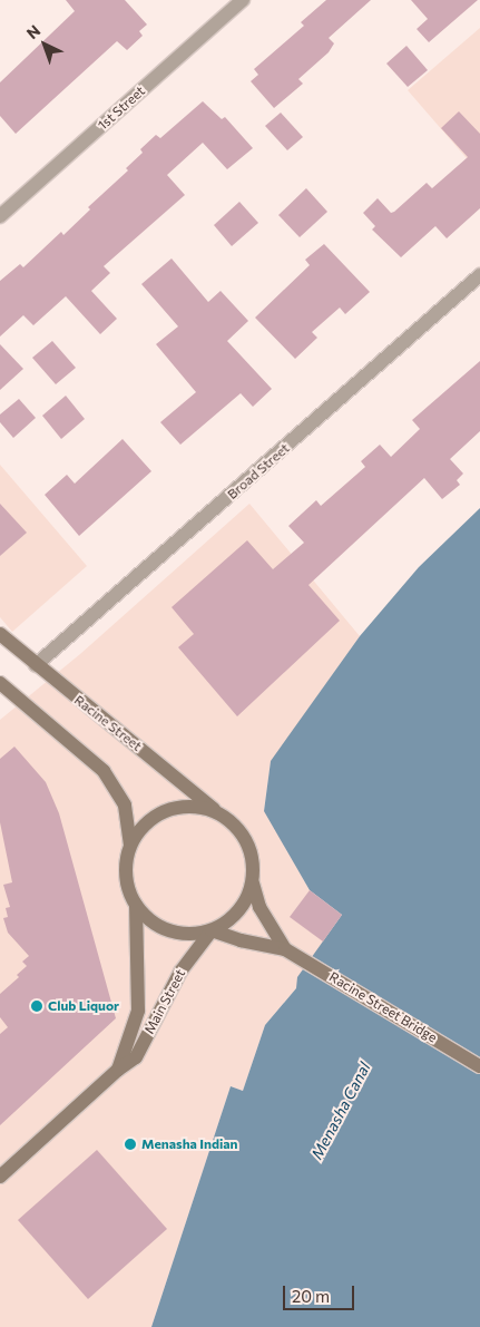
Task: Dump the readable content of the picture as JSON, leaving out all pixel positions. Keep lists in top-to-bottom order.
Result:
{
  "streets": {
    "main road": ["Racine Street", "Main Street", "Racine Street Bridge"],
    "street": ["1st Street", "Broad Street"]
  },
  "crossings": [
    ["Broad Street", "Racine Street"],
    ["Racine Street", "Main Street"]
  ],
  "water": ["Menasha Canal"],
  "places": ["Club Liquor", "Menasha Indian"],
  "scale_bar": "20 m",
  "north": "top left"
}
